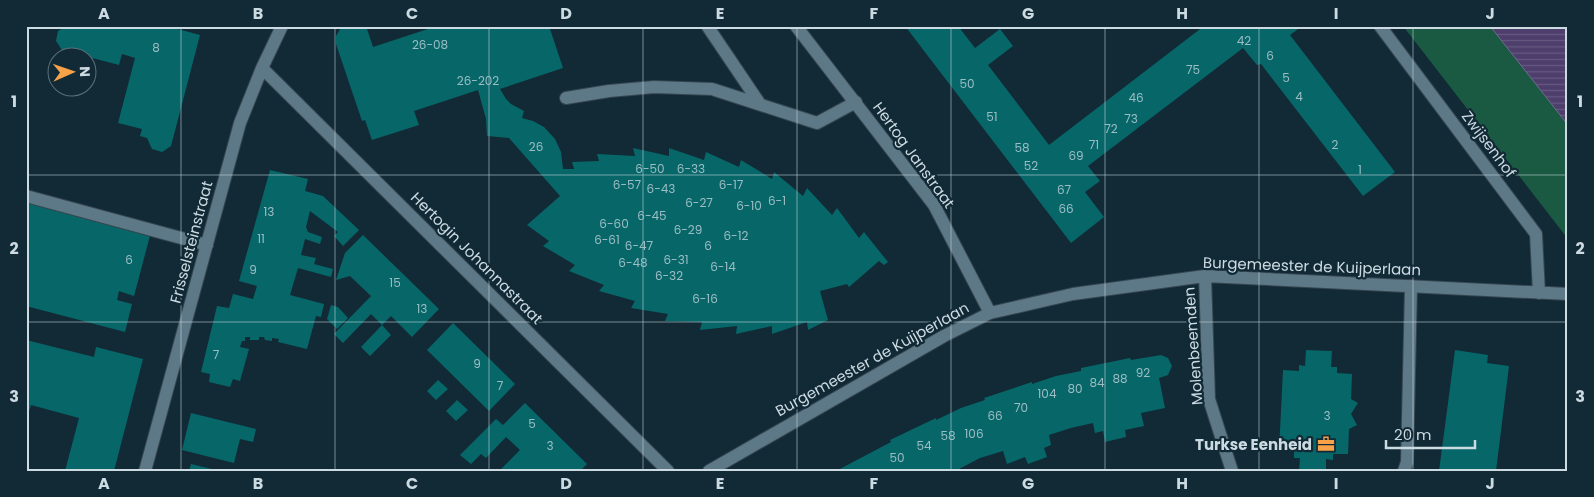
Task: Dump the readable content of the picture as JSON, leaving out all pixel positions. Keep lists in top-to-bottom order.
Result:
{
  "streets": {
    "street": [
      "Zwijsenhof",
      "Hertog Janstraat",
      "Frisselsteinstraat",
      "Hertogin Johannastraat",
      "Burgemeester de Kuijperlaan",
      "Molenbeemden"
    ]
  },
  "crossings": [
    ["Zwijsenhof", "Burgemeester de Kuijperlaan"],
    ["Hertog Janstraat", "Burgemeester de Kuijperlaan"],
    ["Frisselsteinstraat", "Hertogin Johannastraat"],
    ["Burgemeester de Kuijperlaan", "Molenbeemden"]
  ],
  "places": {
    "office": ["Turkse Eenheid"]
  },
  "house_numbers": [
    "42",
    "26-08",
    "8",
    "6",
    "75",
    "5",
    "26-202",
    "50",
    "4",
    "46",
    "51",
    "73",
    "72",
    "71",
    "2",
    "26",
    "58",
    "69",
    "52",
    "6-50",
    "6-33",
    "1",
    "6-57",
    "6-17",
    "6-43",
    "67",
    "6-1",
    "6-27",
    "6-10",
    "66",
    "13",
    "6-45",
    "6-60",
    "6-29",
    "6-12",
    "11",
    "6-61",
    "6-47",
    "6",
    "6",
    "6-31",
    "6-48",
    "6-14",
    "9",
    "6-32",
    "15",
    "6-16",
    "13",
    "7",
    "9",
    "92",
    "88",
    "84",
    "7",
    "80",
    "104",
    "70",
    "66",
    "3",
    "5",
    "106",
    "58",
    "3",
    "54",
    "50"
  ],
  "scale_bar": "20 m",
  "north": "right",
  "grid": {
    "columns": [
      "A",
      "B",
      "C",
      "D",
      "E",
      "F",
      "G",
      "H",
      "I",
      "J"
    ],
    "rows": ["1", "2", "3"]
  }
}
